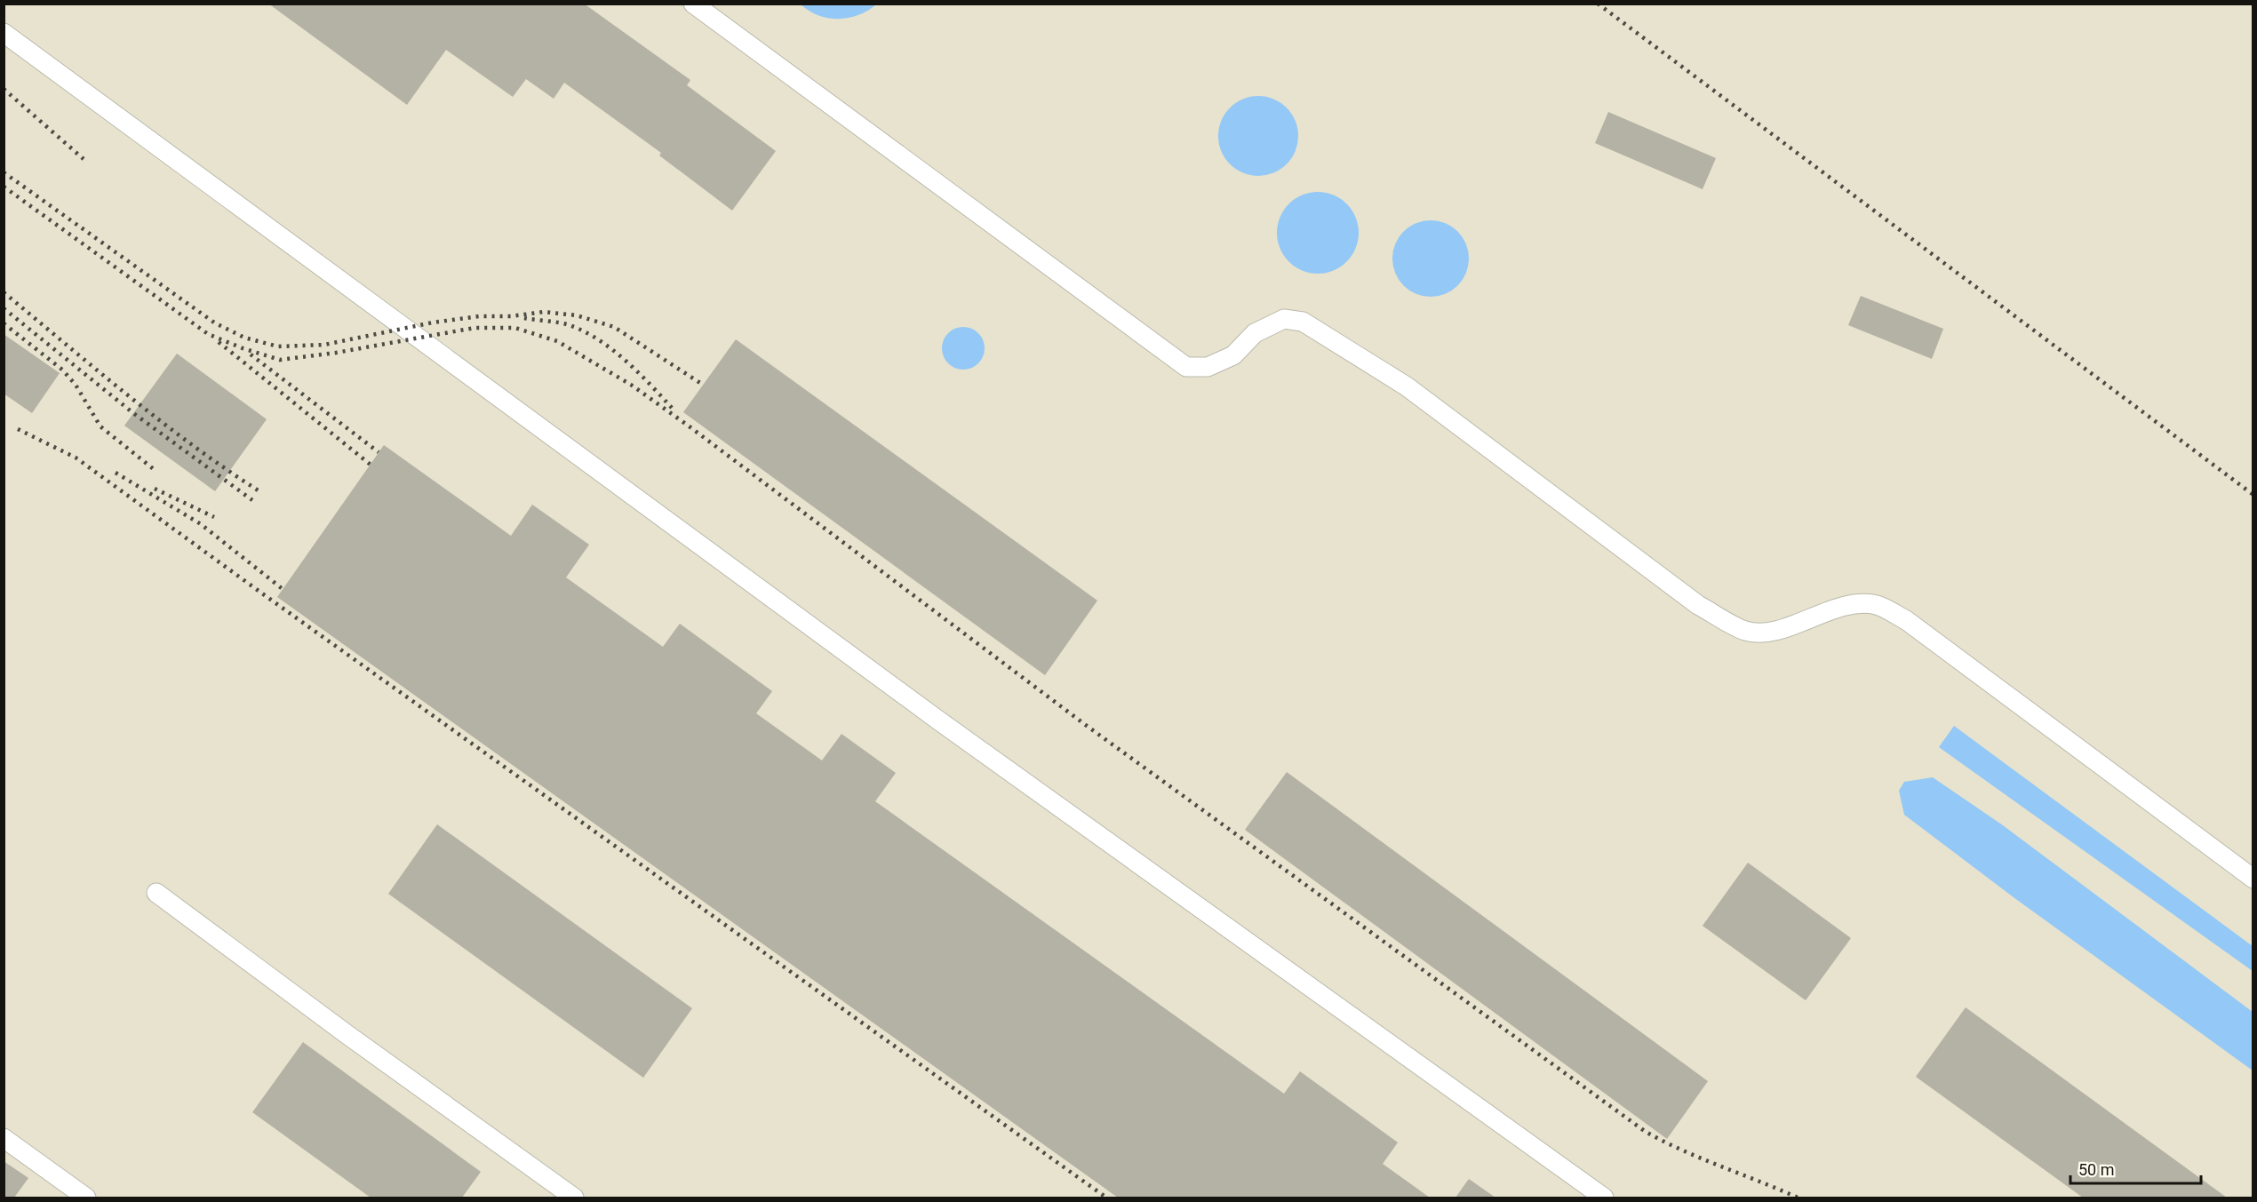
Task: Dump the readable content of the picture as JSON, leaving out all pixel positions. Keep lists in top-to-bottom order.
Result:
{
  "scale_bar": "50 m"
}
